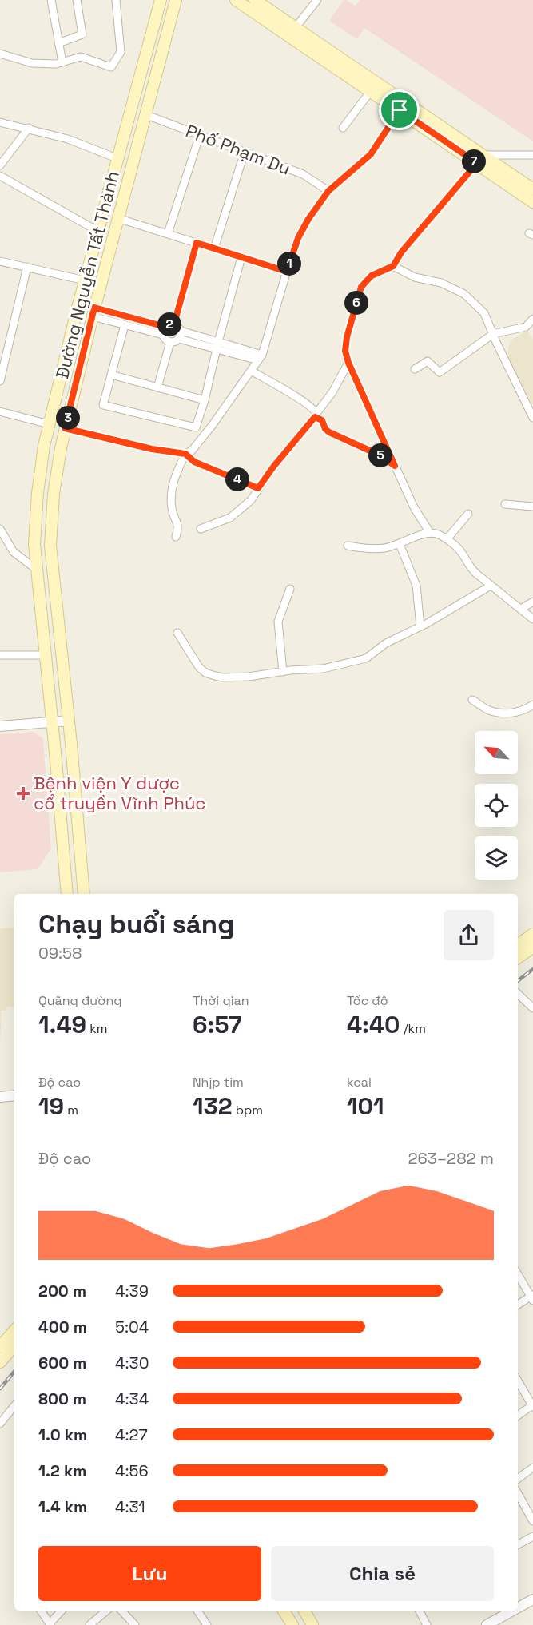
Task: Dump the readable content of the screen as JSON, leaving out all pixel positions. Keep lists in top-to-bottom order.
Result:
{
  "streets": {
    "main road": ["Đường Nguyễn Tất Thành"],
    "street": ["Phố Phạm Du"]
  },
  "crossings": [
    ["Phố Phạm Du", "Đường Nguyễn Tất Thành"]
  ],
  "places": {
    "health": ["Bệnh viện Y dược cổ truyền Vĩnh Phúc"]
  },
  "north": "top left",
  "page": {
    "pins": [
      "7",
      "1",
      "6",
      "2",
      "3",
      "5",
      "4"
    ],
    "heading": ["Chạy buổi sáng", "09:58"],
    "stats": [
      ["Quãng đường", "1.49 km"],
      ["Thời gian", "6:57"],
      ["Tốc độ", "4:40 /km"],
      ["Độ cao", "19 m"],
      ["Nhịp tim", "132 bpm"],
      ["kcal", "101"]
    ],
    "chart": ["Độ cao", "263–282 m"],
    "list": [
      {
        "name": "200 m",
        "note": "4:39"
      },
      {
        "name": "400 m",
        "note": "5:04"
      },
      {
        "name": "600 m",
        "note": "4:30"
      },
      {
        "name": "800 m",
        "note": "4:34"
      },
      {
        "name": "1.0 km",
        "note": "4:27"
      },
      {
        "name": "1.2 km",
        "note": "4:56"
      },
      {
        "name": "1.4 km",
        "note": "4:31"
      }
    ],
    "buttons": ["Lưu", "Chia sẻ"]
  }
}
